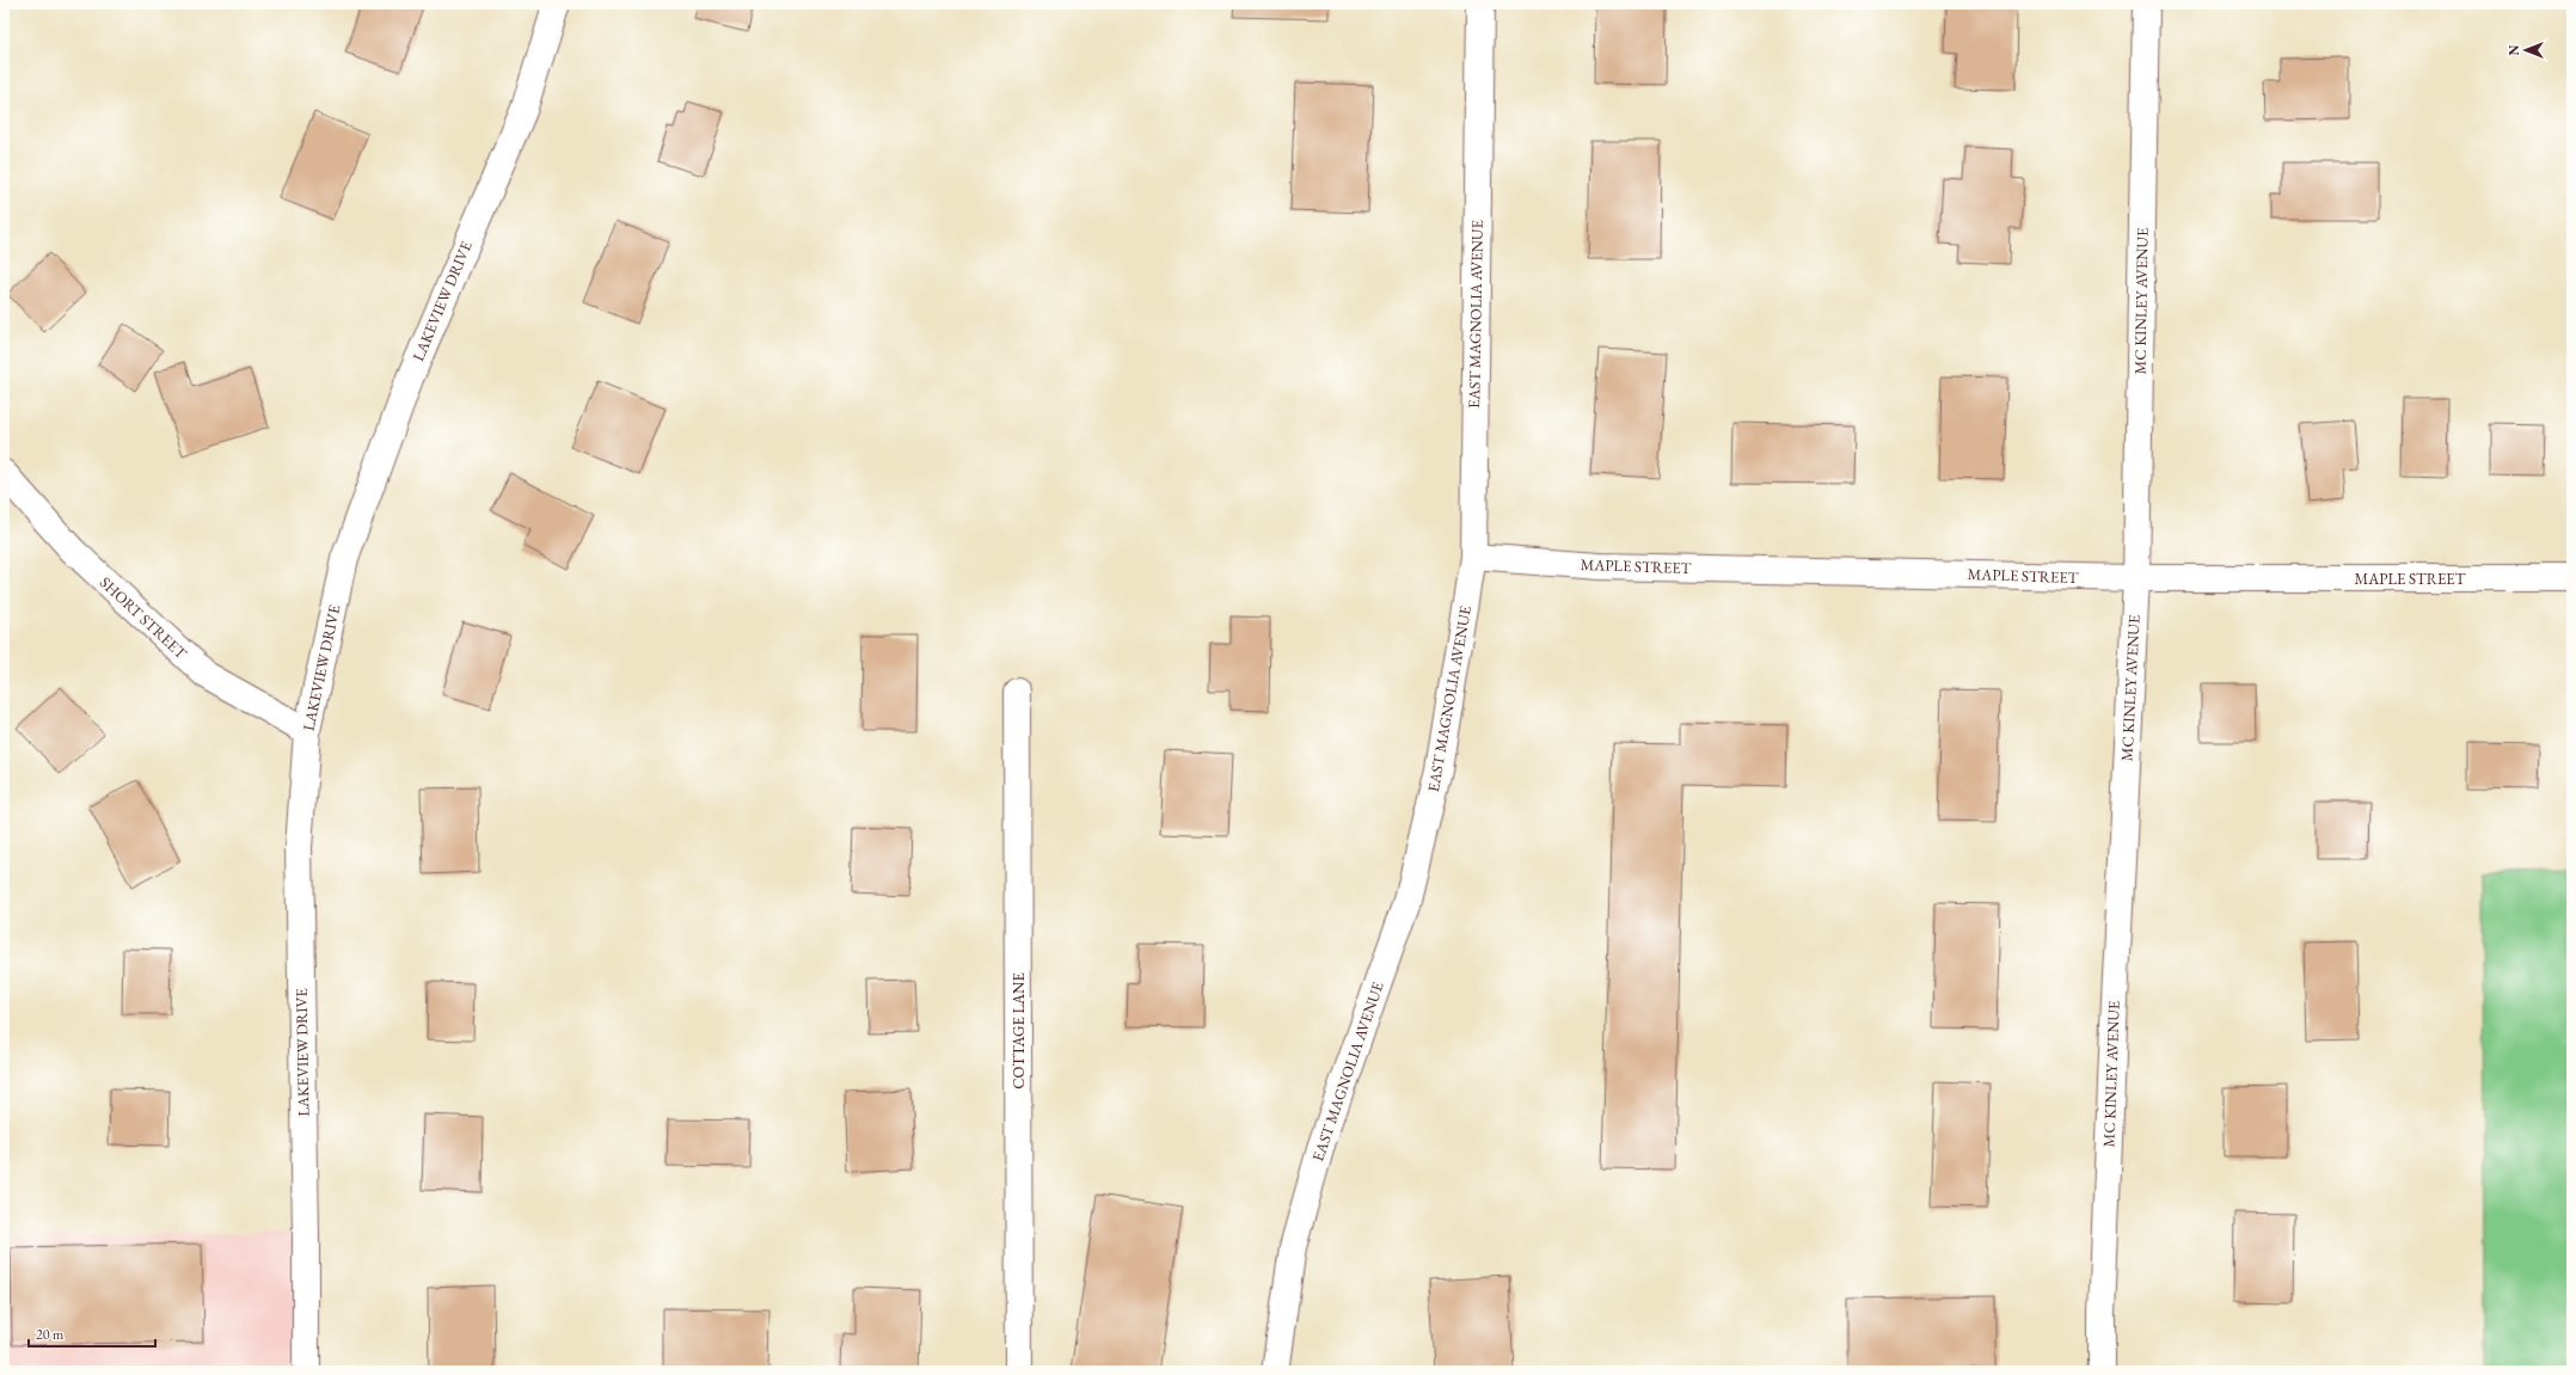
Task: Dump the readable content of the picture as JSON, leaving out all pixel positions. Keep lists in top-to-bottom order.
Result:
{
  "streets": {
    "street": [
      "LAKEVIEW DRIVE",
      "MC KINLEY AVENUE",
      "EAST MAGNOLIA AVENUE",
      "MAPLE STREET",
      "SHORT STREET",
      "COTTAGE LANE"
    ]
  },
  "crossings": [
    ["LAKEVIEW DRIVE", "SHORT STREET"],
    ["MC KINLEY AVENUE", "MAPLE STREET"],
    ["EAST MAGNOLIA AVENUE", "MAPLE STREET"]
  ],
  "scale_bar": "20 m",
  "north": "left"
}
